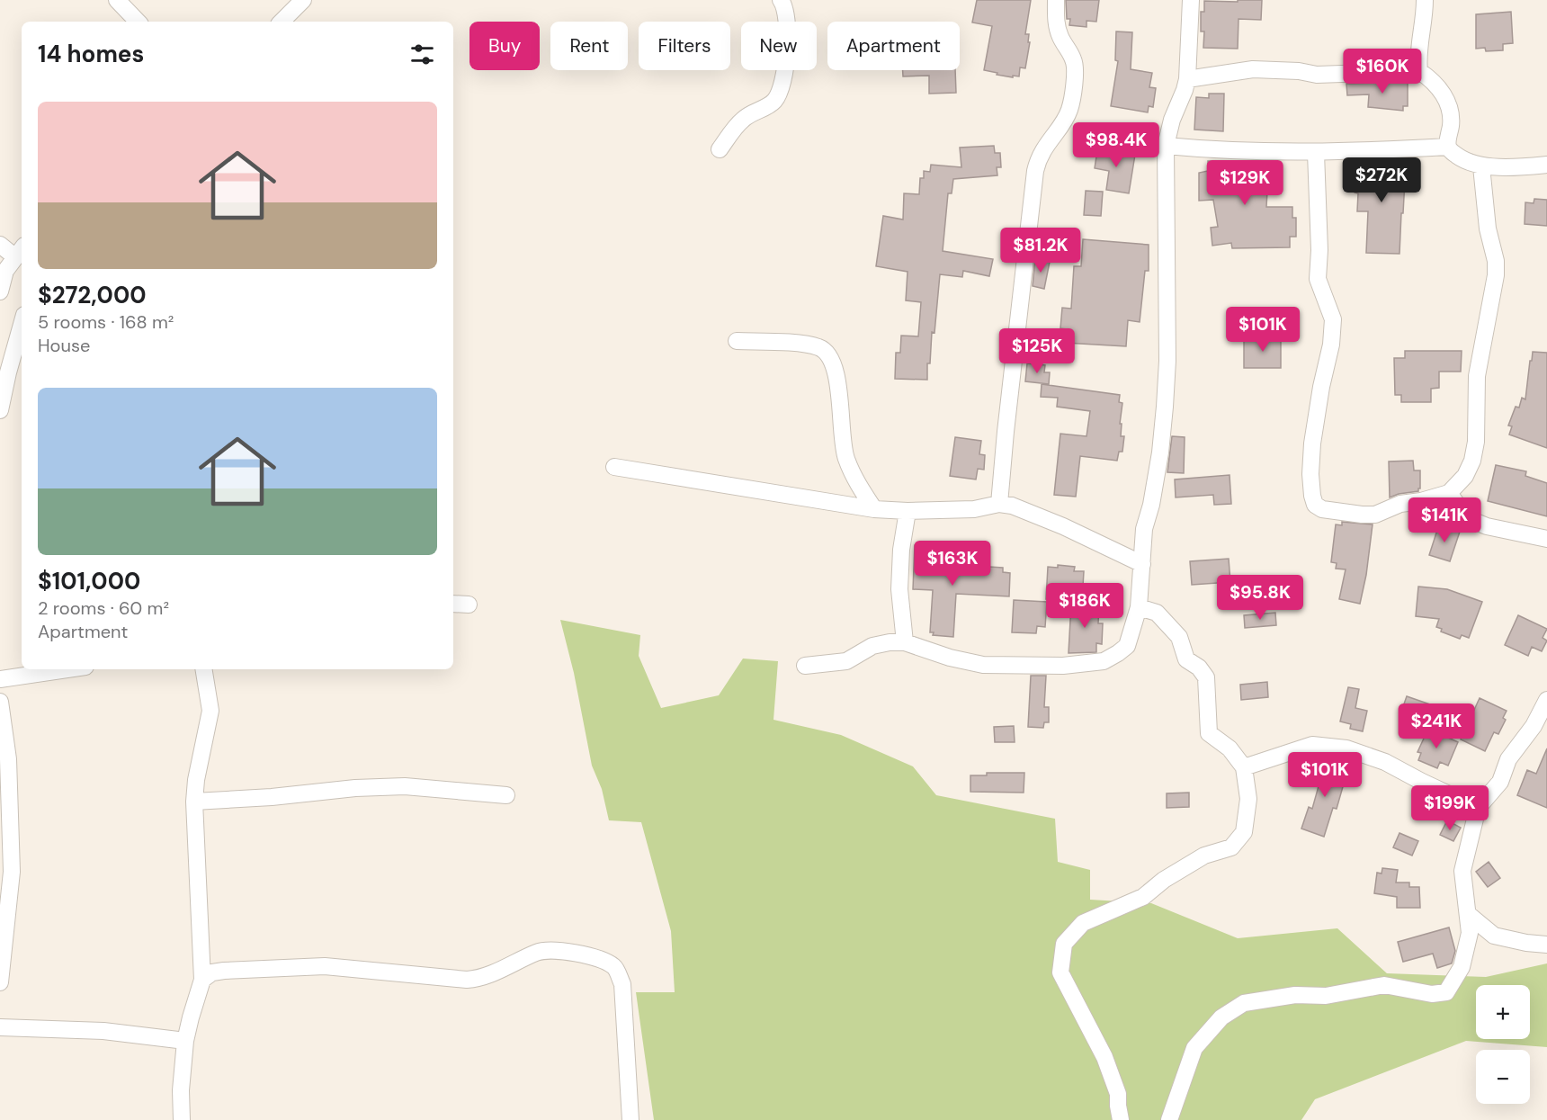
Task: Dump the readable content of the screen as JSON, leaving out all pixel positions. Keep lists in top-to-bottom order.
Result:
{
  "page": {
    "chip": [
      "Buy",
      "Rent",
      "Filters",
      "New",
      "Apartment"
    ],
    "heading": "14 homes",
    "price": [
      "$160K",
      "$98.4K",
      "$272K",
      "$129K",
      "$81.2K",
      "$101K",
      "$125K",
      "$141K",
      "$163K",
      "$95.8K",
      "$186K",
      "$241K",
      "$101K",
      "$199K"
    ],
    "list": [
      {
        "name": "$272,000",
        "note": "5 rooms · 168 m² · House"
      },
      {
        "name": "$101,000",
        "note": "2 rooms · 60 m² · Apartment"
      }
    ],
    "map_buttons": ["+", "−"]
  }
}
